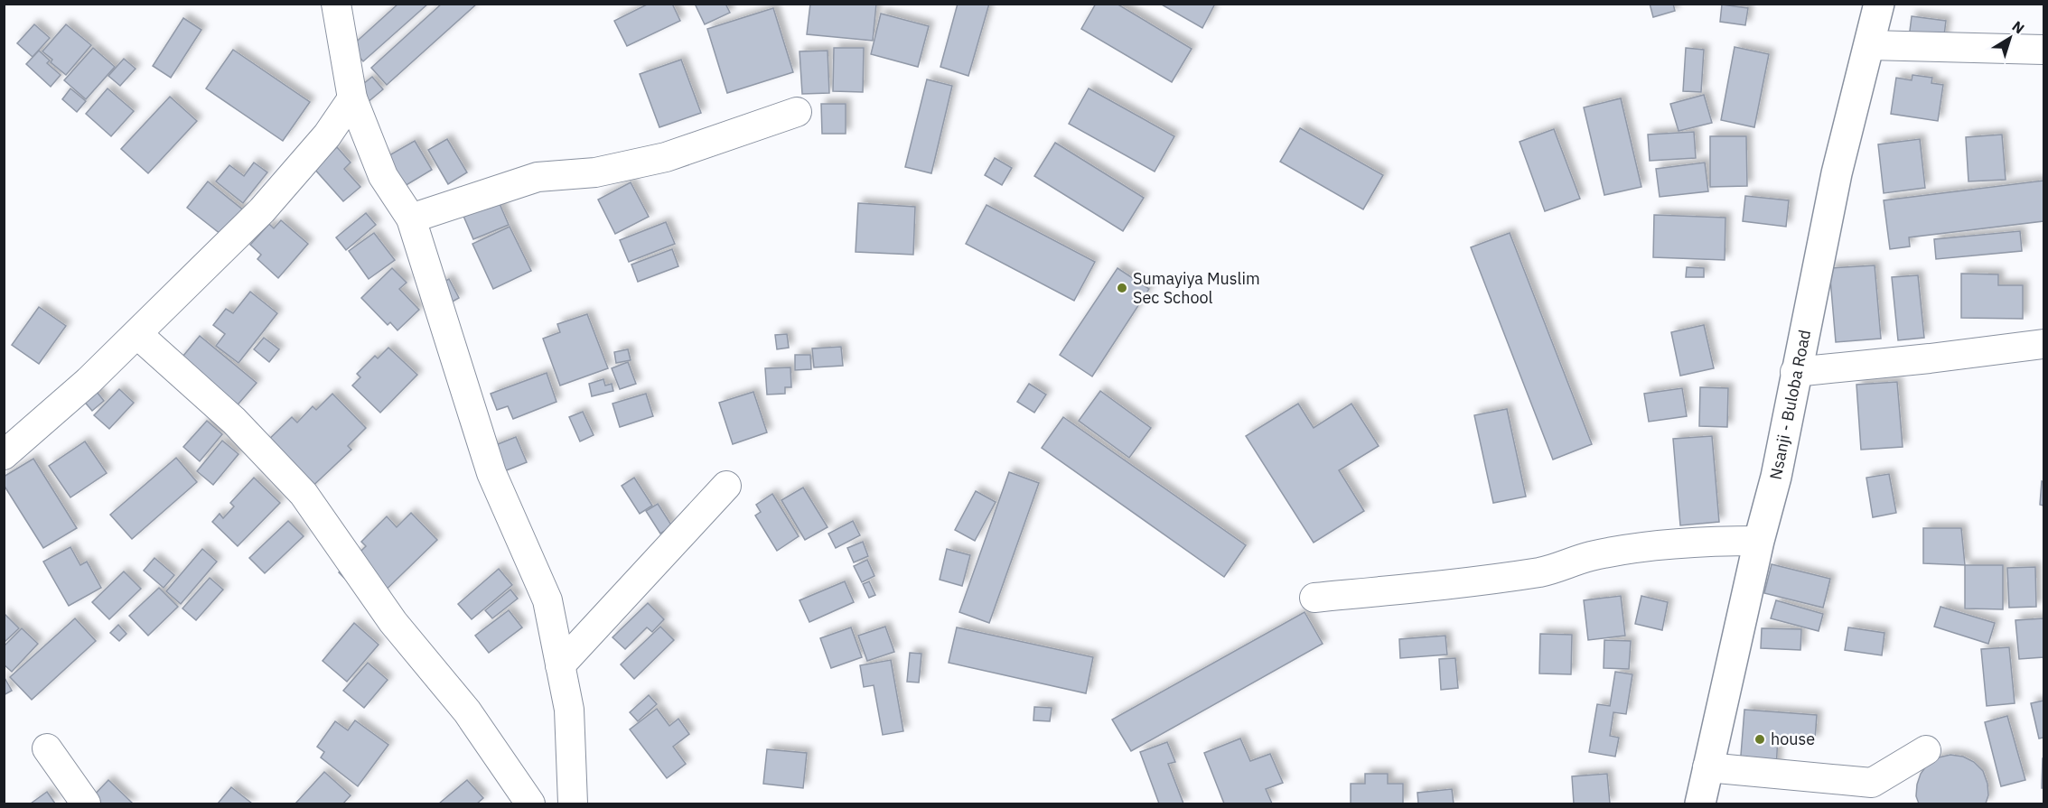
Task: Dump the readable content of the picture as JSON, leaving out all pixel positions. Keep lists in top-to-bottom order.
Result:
{
  "streets": {
    "main road": ["Nsanji - Buloba Road"]
  },
  "places": ["Sumayiya Muslim Sec School", "house"],
  "north": "top right"
}
